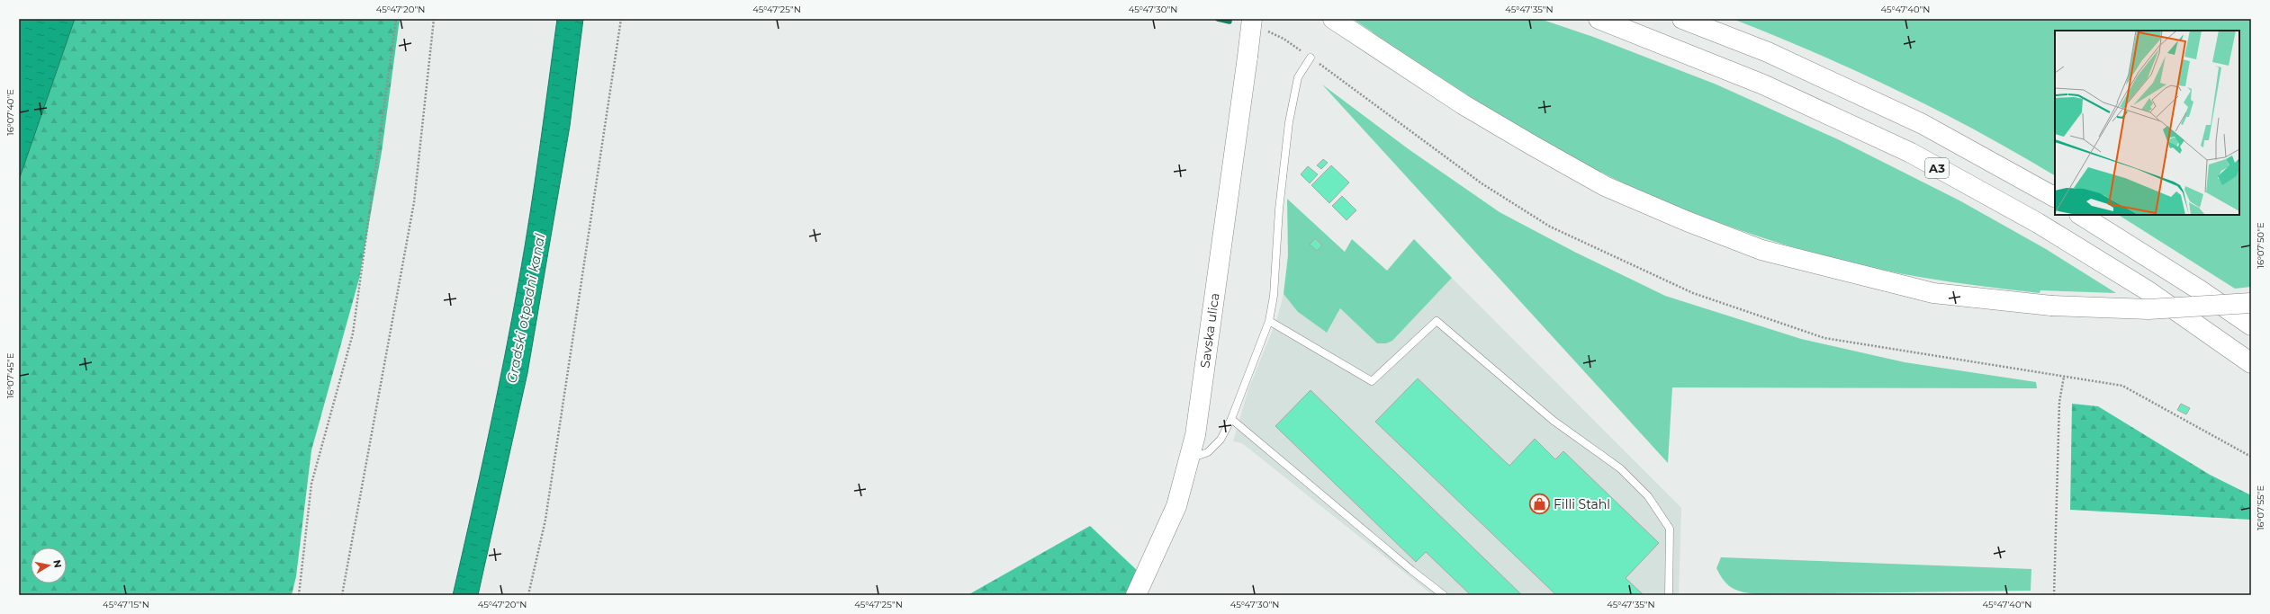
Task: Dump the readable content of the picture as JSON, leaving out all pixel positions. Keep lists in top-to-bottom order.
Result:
{
  "streets": {
    "main road": ["A3", "Savska ulica"]
  },
  "water": ["Gradski otpadni kanal"],
  "places": {
    "shop": ["Filli Stahl"]
  },
  "north": "right",
  "coordinates": [
    "45°47'20\"N",
    "45°47'25\"N",
    "45°47'30\"N",
    "45°47'35\"N",
    "45°47'40\"N",
    "16°07'40\"E",
    "16°07'50\"E",
    "16°07'45\"E",
    "16°07'55\"E",
    "45°47'15\"N"
  ]
}
